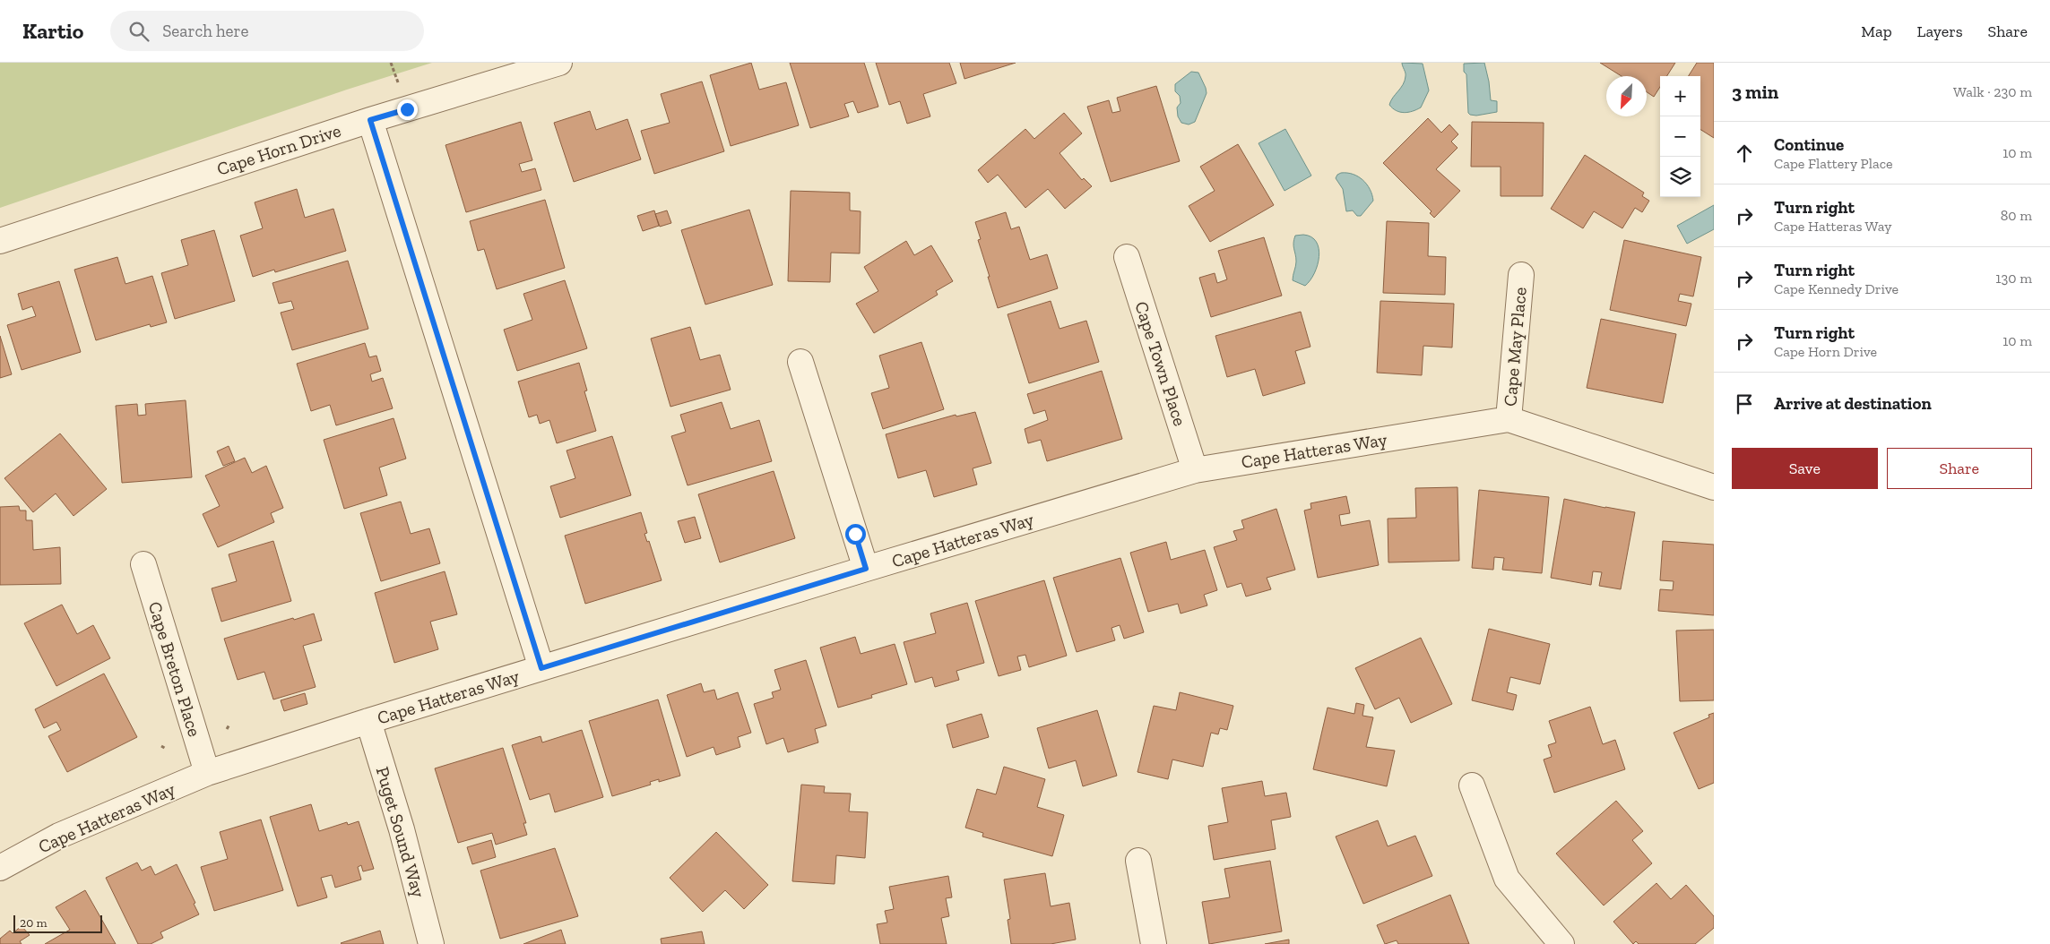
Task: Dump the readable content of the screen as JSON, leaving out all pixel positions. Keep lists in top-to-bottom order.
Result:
{
  "streets": {
    "street": [
      "Cape Horn Drive",
      "Cape May Place",
      "Cape Town Place",
      "Cape Hatteras Way",
      "Cape Breton Place",
      "Puget Sound Way"
    ]
  },
  "crossings": [
    ["Cape May Place", "Cape Hatteras Way"],
    ["Cape Town Place", "Cape Hatteras Way"],
    ["Cape Hatteras Way", "Cape Breton Place"],
    ["Cape Hatteras Way", "Puget Sound Way"]
  ],
  "scale_bar": "20 m",
  "north": "bottom left",
  "page": {
    "header": "Kartio",
    "search": "Search here",
    "nav": ["Map", "Layers", "Share"],
    "heading": ["3 min", "Walk · 230 m"],
    "map_buttons": ["+", "−"],
    "list": [
      ["Continue", "Cape Flattery Place", "10 m"],
      ["Turn right", "Cape Hatteras Way", "80 m"],
      ["Turn right", "Cape Kennedy Drive", "130 m"],
      ["Turn right", "Cape Horn Drive", "10 m"],
      "Arrive at destination"
    ],
    "buttons": ["Save", "Share"],
    "scale": "20 m"
  }
}
